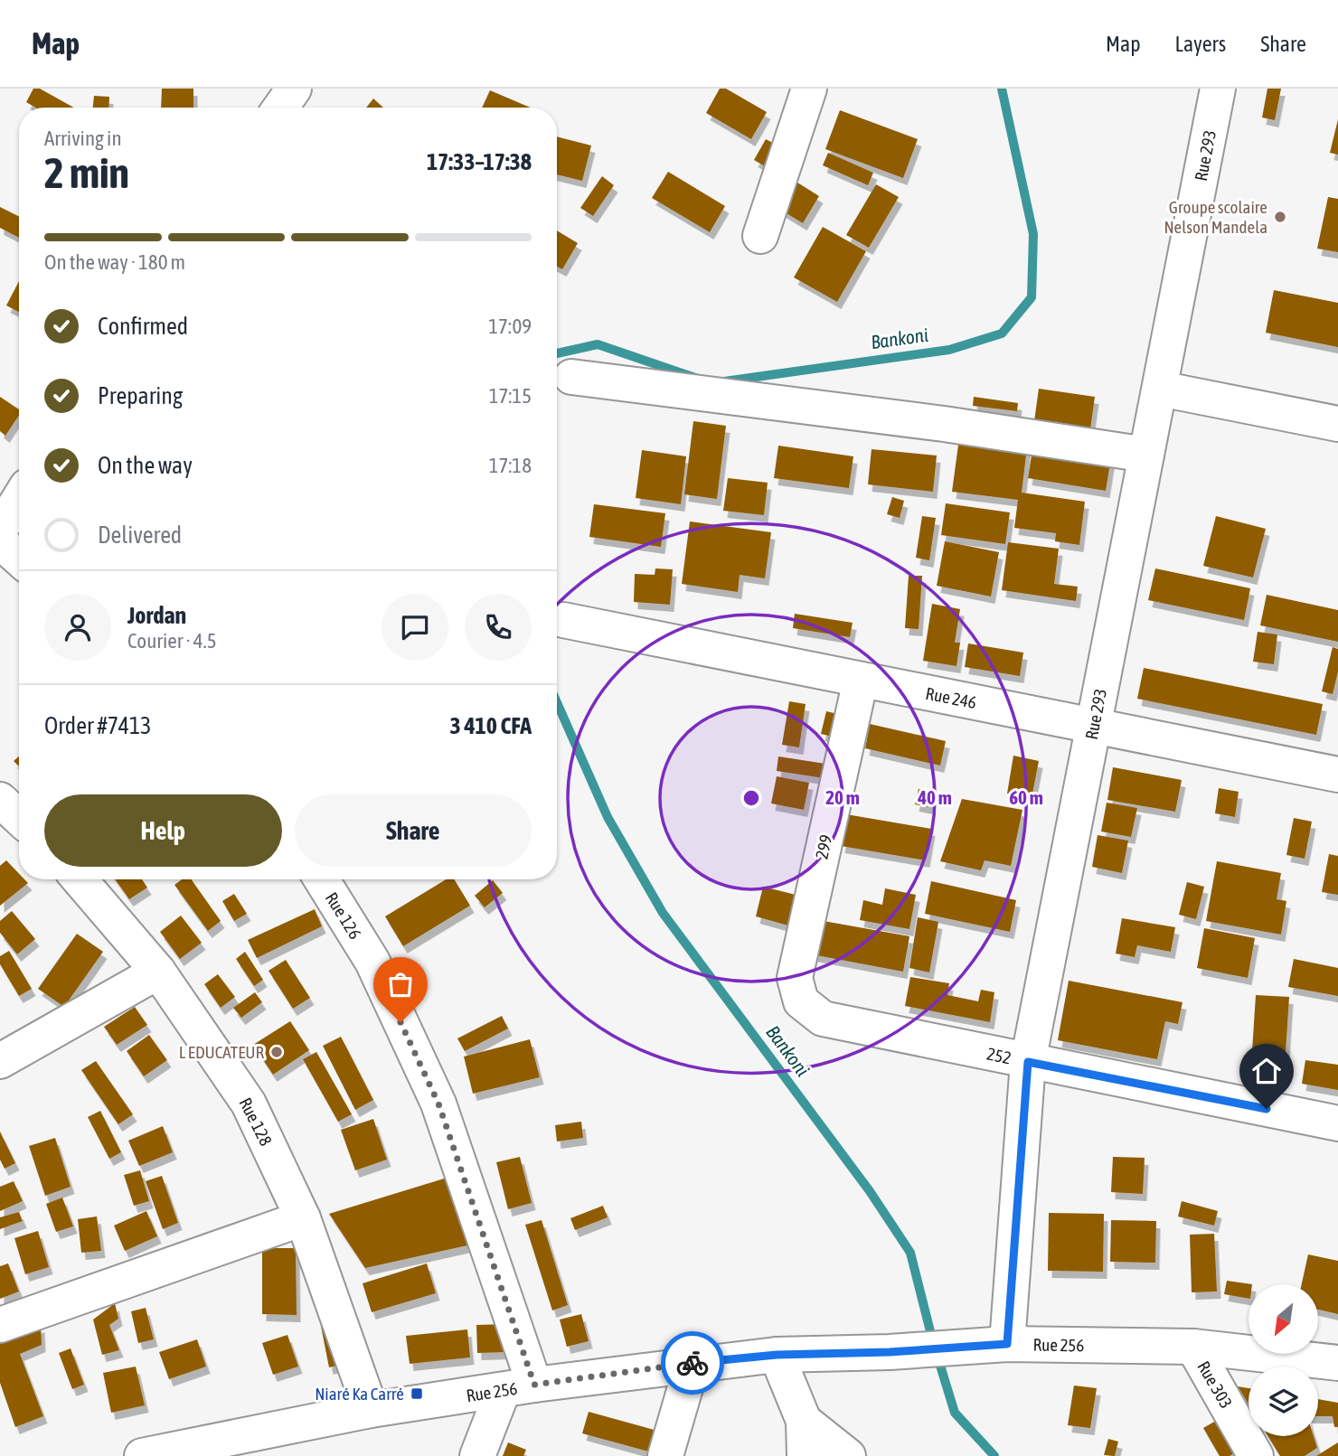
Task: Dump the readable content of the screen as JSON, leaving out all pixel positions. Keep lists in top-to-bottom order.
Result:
{
  "streets": {
    "street": [
      "Rue 293",
      "Rue 246",
      "299",
      "Rue 126",
      "252",
      "Rue 128",
      "Rue 256",
      "Rue 303"
    ]
  },
  "crossings": [
    ["Rue 293", "Rue 246"],
    ["Rue 293", "252"],
    ["Rue 293", "Rue 256"],
    ["Rue 246", "299"],
    ["299", "252"],
    ["Rue 126", "Rue 256"],
    ["Rue 128", "Rue 256"],
    ["Rue 256", "Rue 303"]
  ],
  "water": ["Bankoni"],
  "places": {
    "other": ["Groupe scolaire Nelson Mandela", "L EDUCATEUR"],
    "transit": ["Niaré Ka Carré"]
  },
  "north": "bottom left",
  "page": {
    "header": "Map",
    "nav": ["Map", "Layers", "Share"],
    "heading": ["2 min", "Arriving in", "17:33–17:38"],
    "panel": [
      "Jordan",
      "Courier · 4.5",
      "Order #7413",
      "3 410 CFA"
    ],
    "bar": "On the way · 180 m",
    "list": [
      ["Confirmed", "17:09"],
      ["Preparing", "17:15"],
      ["On the way", "17:18"],
      "Delivered"
    ],
    "buttons": ["Help", "Share"]
  },
  "rings": ["20 m", "40 m", "60 m"]
}
